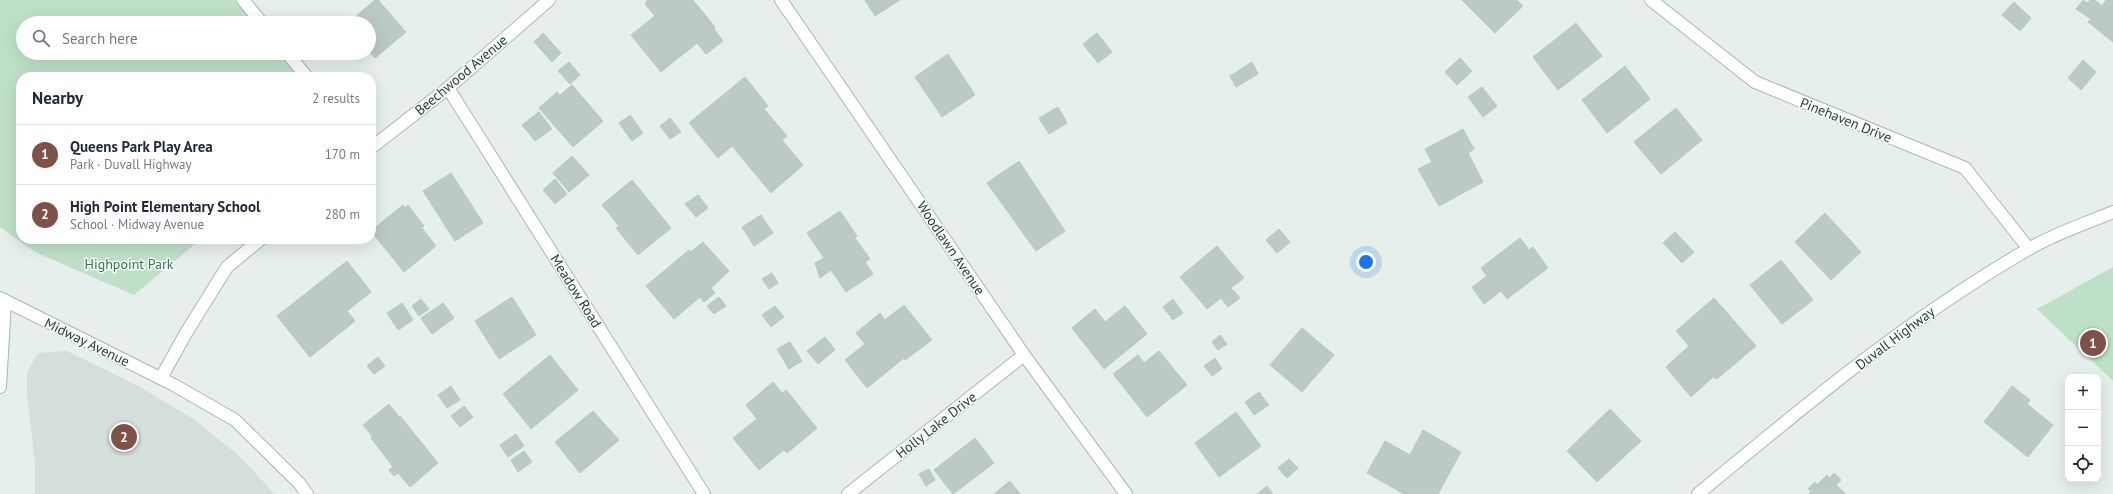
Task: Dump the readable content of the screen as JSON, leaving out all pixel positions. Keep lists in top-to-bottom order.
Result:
{
  "streets": {
    "street": [
      "Beechwood Avenue",
      "Pinehaven Drive",
      "Woodlawn Avenue",
      "Meadow Road",
      "Duvall Highway",
      "Midway Avenue",
      "Holly Lake Drive"
    ]
  },
  "crossings": [
    ["Beechwood Avenue", "Meadow Road"],
    ["Pinehaven Drive", "Duvall Highway"],
    ["Woodlawn Avenue", "Holly Lake Drive"]
  ],
  "parks": ["Highpoint Park"],
  "page": {
    "search": "Search here",
    "heading": ["Nearby", "2 results"],
    "list": [
      {
        "mark": "1",
        "name": "Queens Park Play Area",
        "note": "Park · Duvall Highway",
        "value": "170 m"
      },
      {
        "mark": "2",
        "name": "High Point Elementary School",
        "note": "School · Midway Avenue",
        "value": "280 m"
      }
    ],
    "pins": ["1", "2"],
    "map_buttons": ["+", "−"]
  }
}
